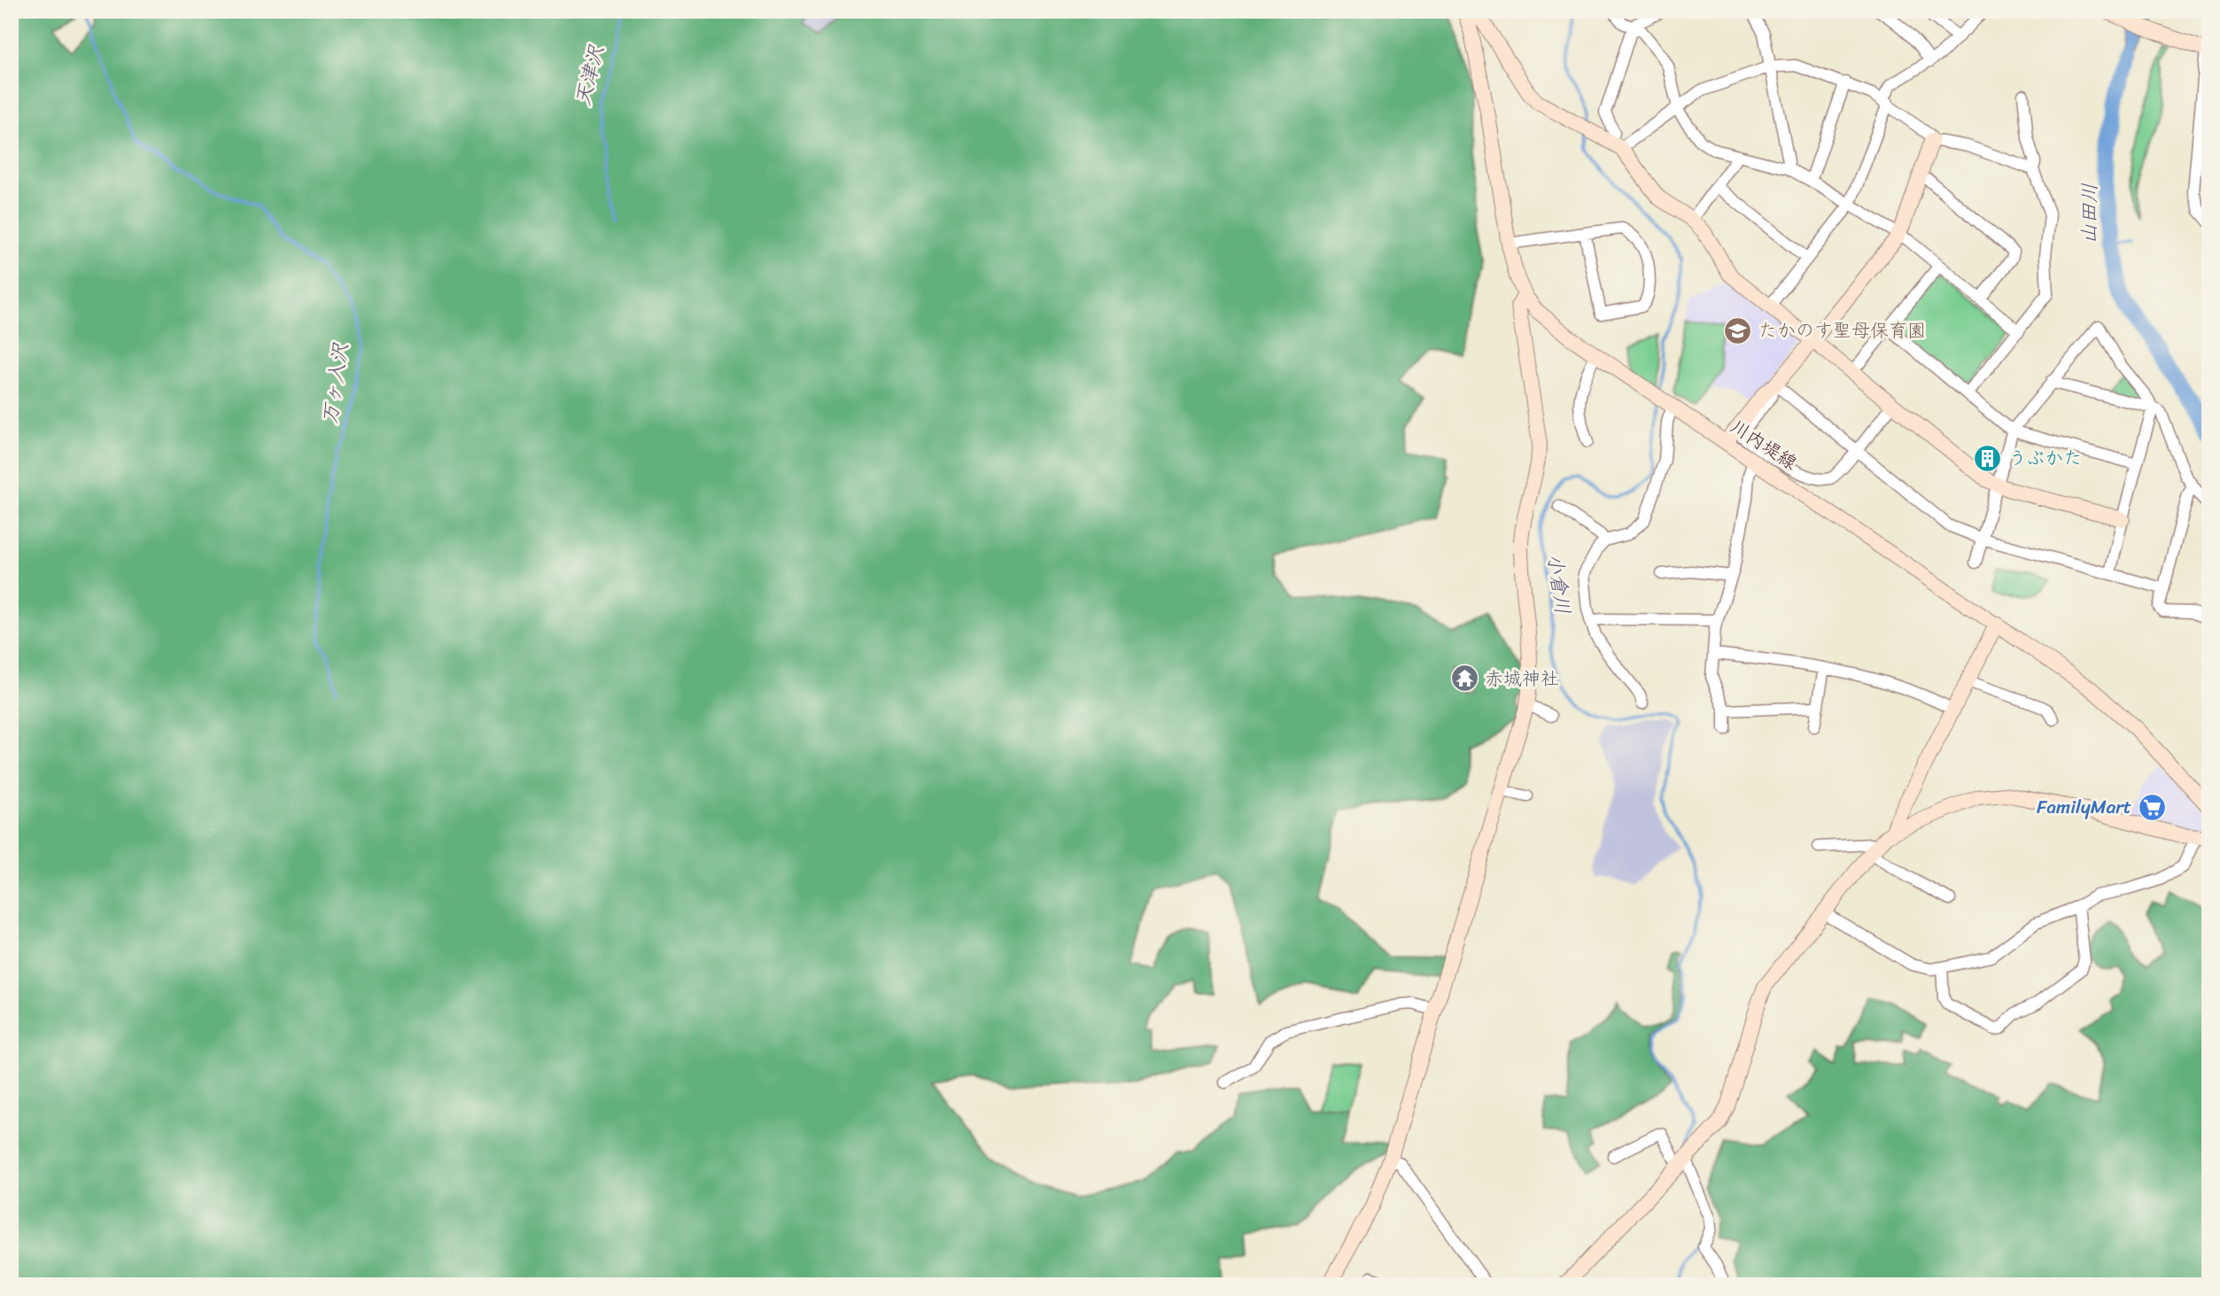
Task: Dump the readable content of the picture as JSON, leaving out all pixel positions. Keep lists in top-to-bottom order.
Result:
{
  "streets": {
    "street": ["川内堤線"]
  },
  "water": [
    "天津沢",
    "山田川",
    "万ヶ入沢",
    "小倉川"
  ],
  "places": {
    "school or university": ["たかのす聖母保育園"],
    "building": ["うぶかた"],
    "temple": ["赤城神社"],
    "supermarket": ["FamilyMart"]
  }
}
